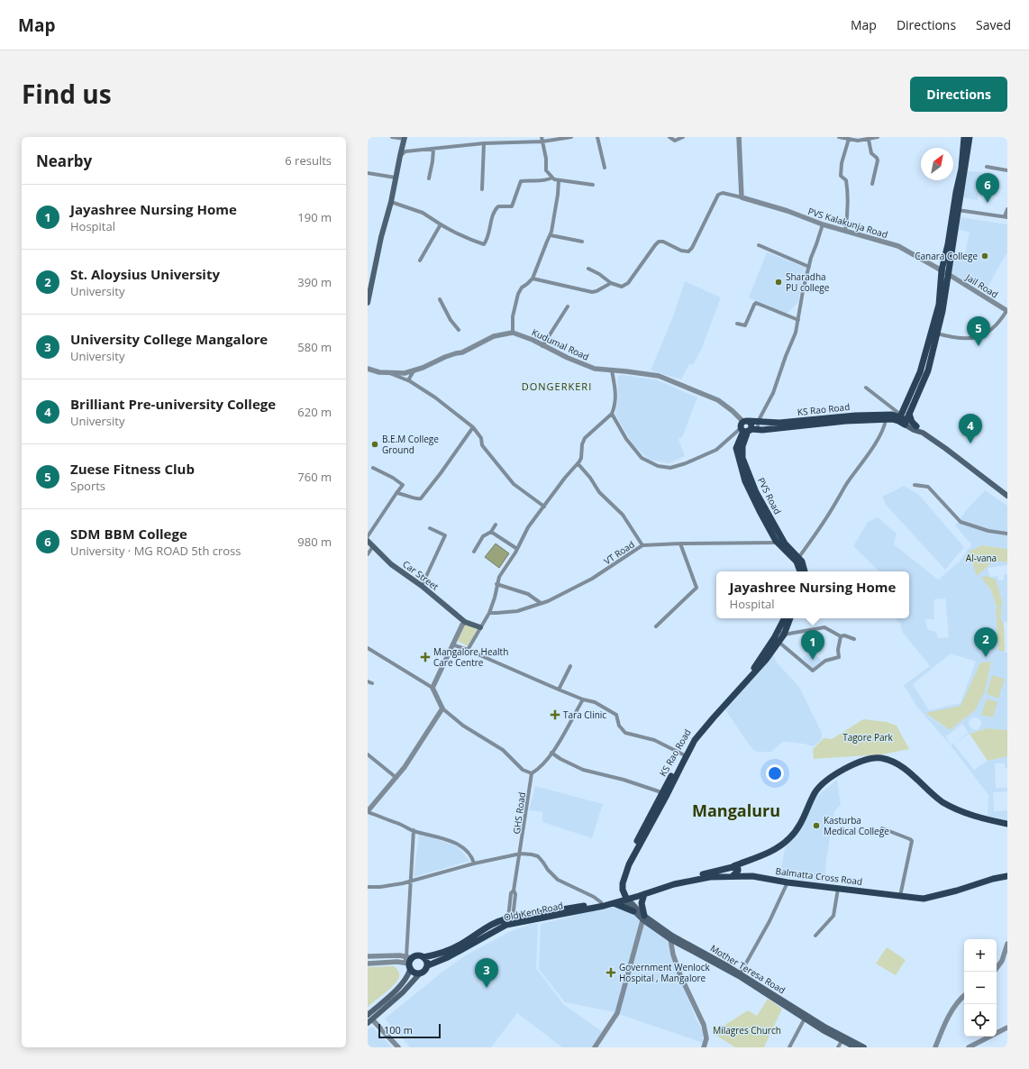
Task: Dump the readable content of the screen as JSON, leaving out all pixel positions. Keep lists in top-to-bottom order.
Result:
{
  "streets": {
    "main road": [
      "KS Rao Road",
      "PVS Road",
      "Car Street",
      "Balmatta Cross Road",
      "Old Kent Road",
      "Mother Teresa Road"
    ],
    "street": [
      "PVS Kalakunja Road",
      "Jail Road",
      "Kudumal Road",
      "VT Road",
      "GHS Road"
    ]
  },
  "crossings": [
    ["PVS Kalakunja Road", "Jail Road"],
    ["Kudumal Road", "KS Rao Road"],
    ["Kudumal Road", "PVS Road"],
    ["KS Rao Road", "PVS Road"],
    ["PVS Road", "VT Road"],
    ["GHS Road", "Old Kent Road"],
    ["Balmatta Cross Road", "Old Kent Road"]
  ],
  "districts": ["DONGERKERI", "Mangaluru"],
  "parks": ["Al-vana", "Tagore Park", "Milagres Church"],
  "places": {
    "other": [
      "Canara College",
      "Sharadha PU college",
      "B.E.M College Ground",
      "Kasturba Medical College"
    ],
    "health": ["Mangalore Health Care Centre", "Tara Clinic", "Government Wenlock Hospital , Mangalore"]
  },
  "scale_bar": "100 m",
  "north": "top right",
  "page": {
    "header": "Map",
    "nav": ["Map", "Directions", "Saved"],
    "title": "Find us",
    "buttons": "Directions",
    "heading": ["Nearby", "6 results"],
    "pins": [
      "6",
      "5",
      "4",
      "2",
      "1",
      "3"
    ],
    "list": [
      {
        "mark": "1",
        "name": "Jayashree Nursing Home",
        "note": "Hospital",
        "value": "190 m"
      },
      {
        "mark": "2",
        "name": "St. Aloysius University",
        "note": "University",
        "value": "390 m"
      },
      {
        "mark": "3",
        "name": "University College Mangalore",
        "note": "University",
        "value": "580 m"
      },
      {
        "mark": "4",
        "name": "Brilliant Pre-university College",
        "note": "University",
        "value": "620 m"
      },
      {
        "mark": "5",
        "name": "Zuese Fitness Club",
        "note": "Sports",
        "value": "760 m"
      },
      {
        "mark": "6",
        "name": "SDM BBM College",
        "note": "University · MG ROAD 5th cross",
        "value": "980 m"
      }
    ],
    "popup": ["Jayashree Nursing Home", "Hospital"],
    "map_buttons": ["+", "−"],
    "scale": "100 m"
  }
}
